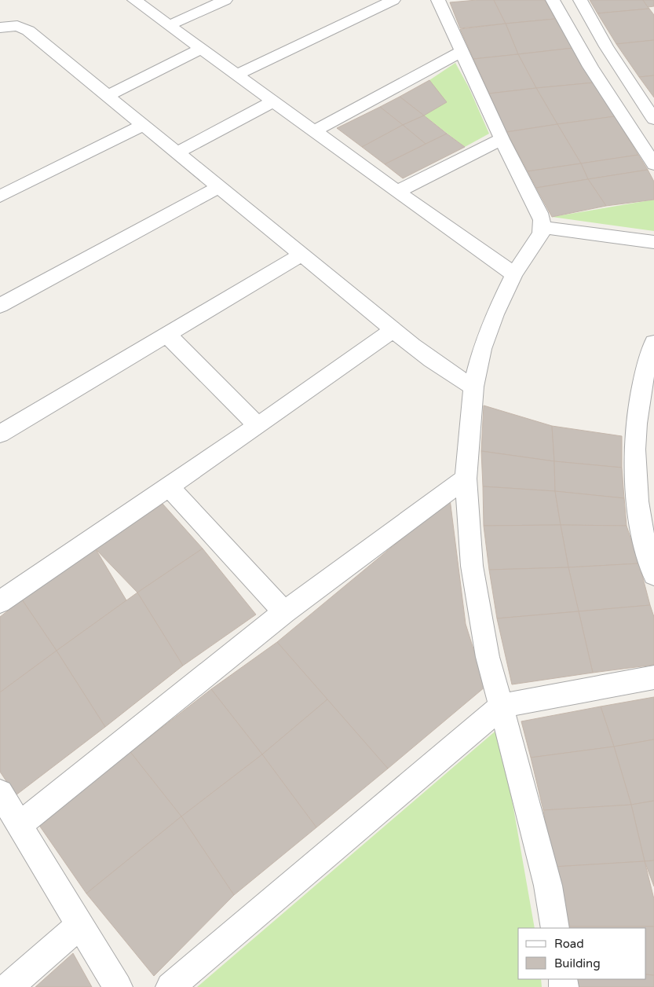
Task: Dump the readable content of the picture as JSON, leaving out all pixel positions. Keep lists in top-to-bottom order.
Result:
{
  "legend": ["Road", "Building"]
}
